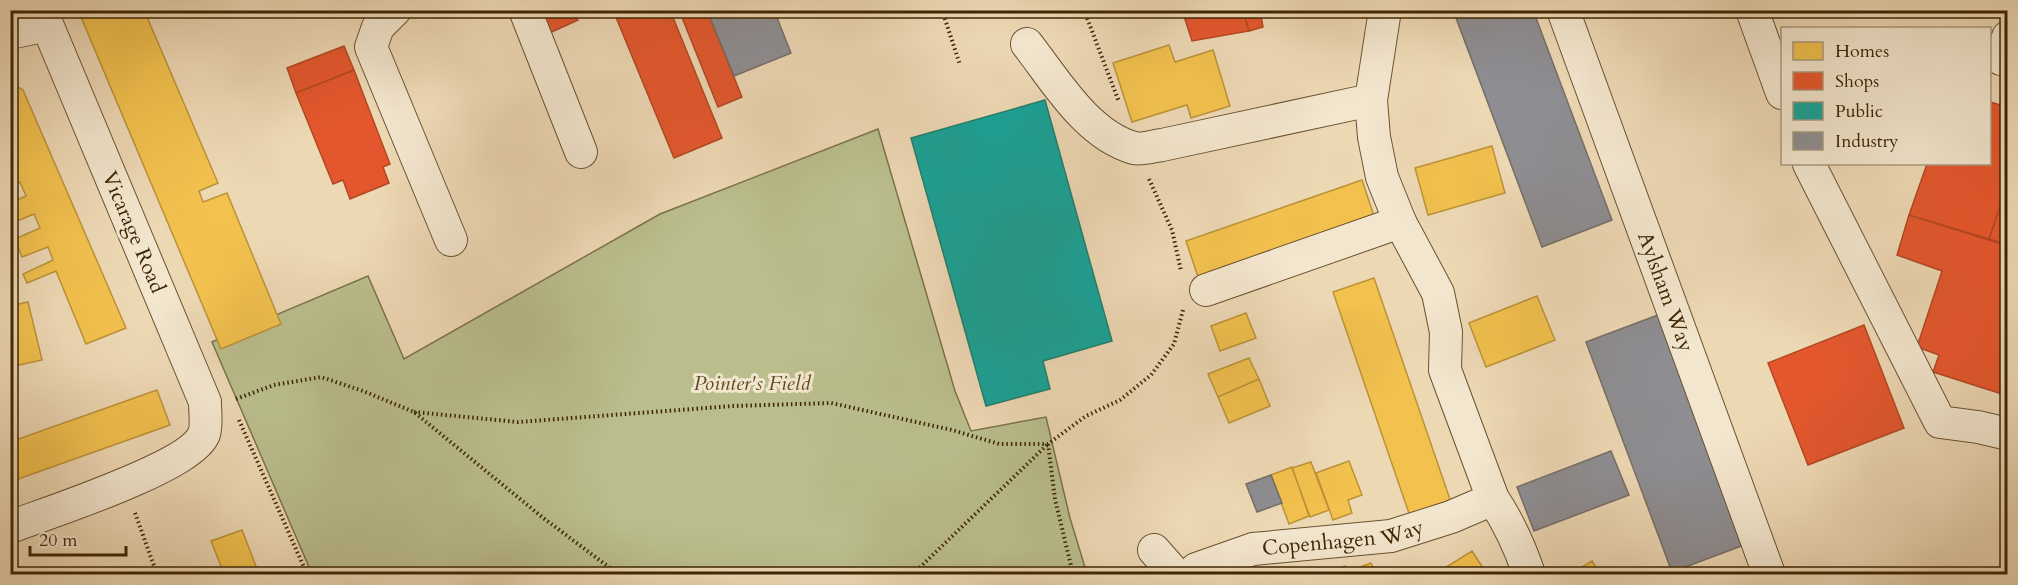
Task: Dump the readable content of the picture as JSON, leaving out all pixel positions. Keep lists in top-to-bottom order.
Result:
{
  "streets": {
    "street": ["Vicarage Road", "Aylsham Way", "Copenhagen Way"]
  },
  "parks": ["Pointer's Field"],
  "legend": [
    "Homes",
    "Shops",
    "Public",
    "Industry"
  ],
  "scale_bar": "20 m"
}
